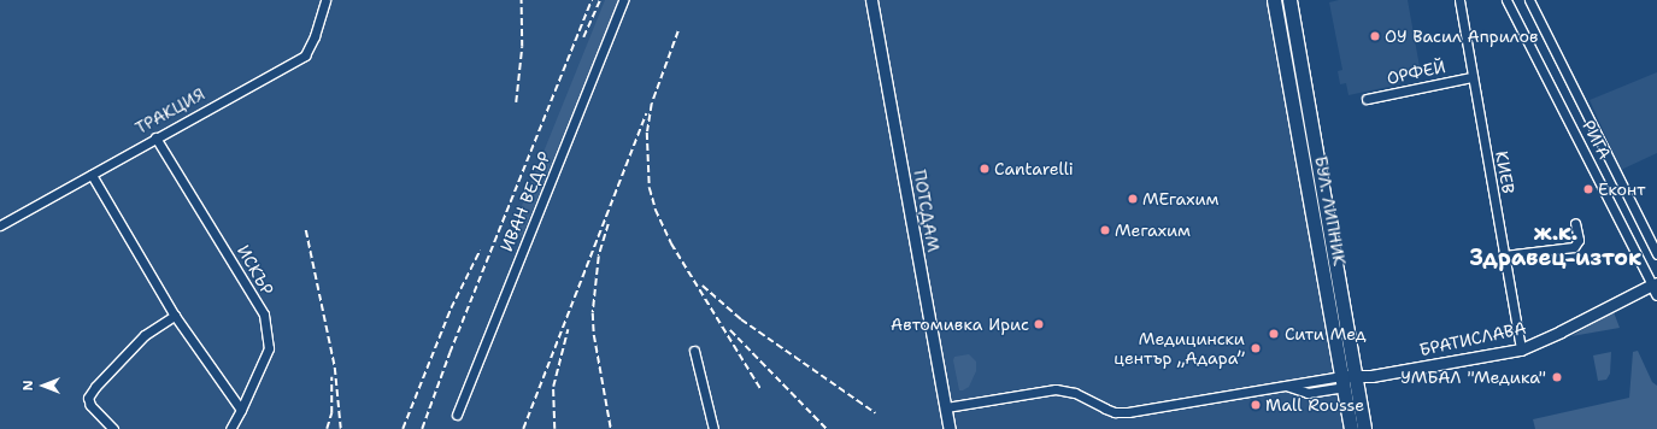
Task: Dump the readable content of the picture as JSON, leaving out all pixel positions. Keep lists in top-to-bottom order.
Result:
{
  "streets": {
    "main road": ["БУЛ. ЛИПНИК"],
    "street": [
      "ОРФЕЙ",
      "ТРАКЦИЯ",
      "РИГА",
      "КИЕВ",
      "ИВАН ВЕДЪР",
      "ПОТСДАМ",
      "ИСКЪР",
      "БРАТИСЛАВА"
    ]
  },
  "crossings": [
    ["ОРФЕЙ", "КИЕВ"],
    ["ТРАКЦИЯ", "ИСКЪР"],
    ["РИГА", "БРАТИСЛАВА"],
    ["КИЕВ", "БРАТИСЛАВА"],
    ["БУЛ. ЛИПНИК", "БРАТИСЛАВА"]
  ],
  "districts": ["ж.к. Здравец-изток"],
  "places": [
    "ОУ Васил Априлов",
    "Cantarelli",
    "Еконт",
    "МЕгахим",
    "Мегахим",
    "Автомивка Ирис",
    "Сити Мед",
    "Медицински център „Адара”",
    "УМБАЛ \"Медика\"",
    "Mall Rousse"
  ],
  "north": "left"
}
